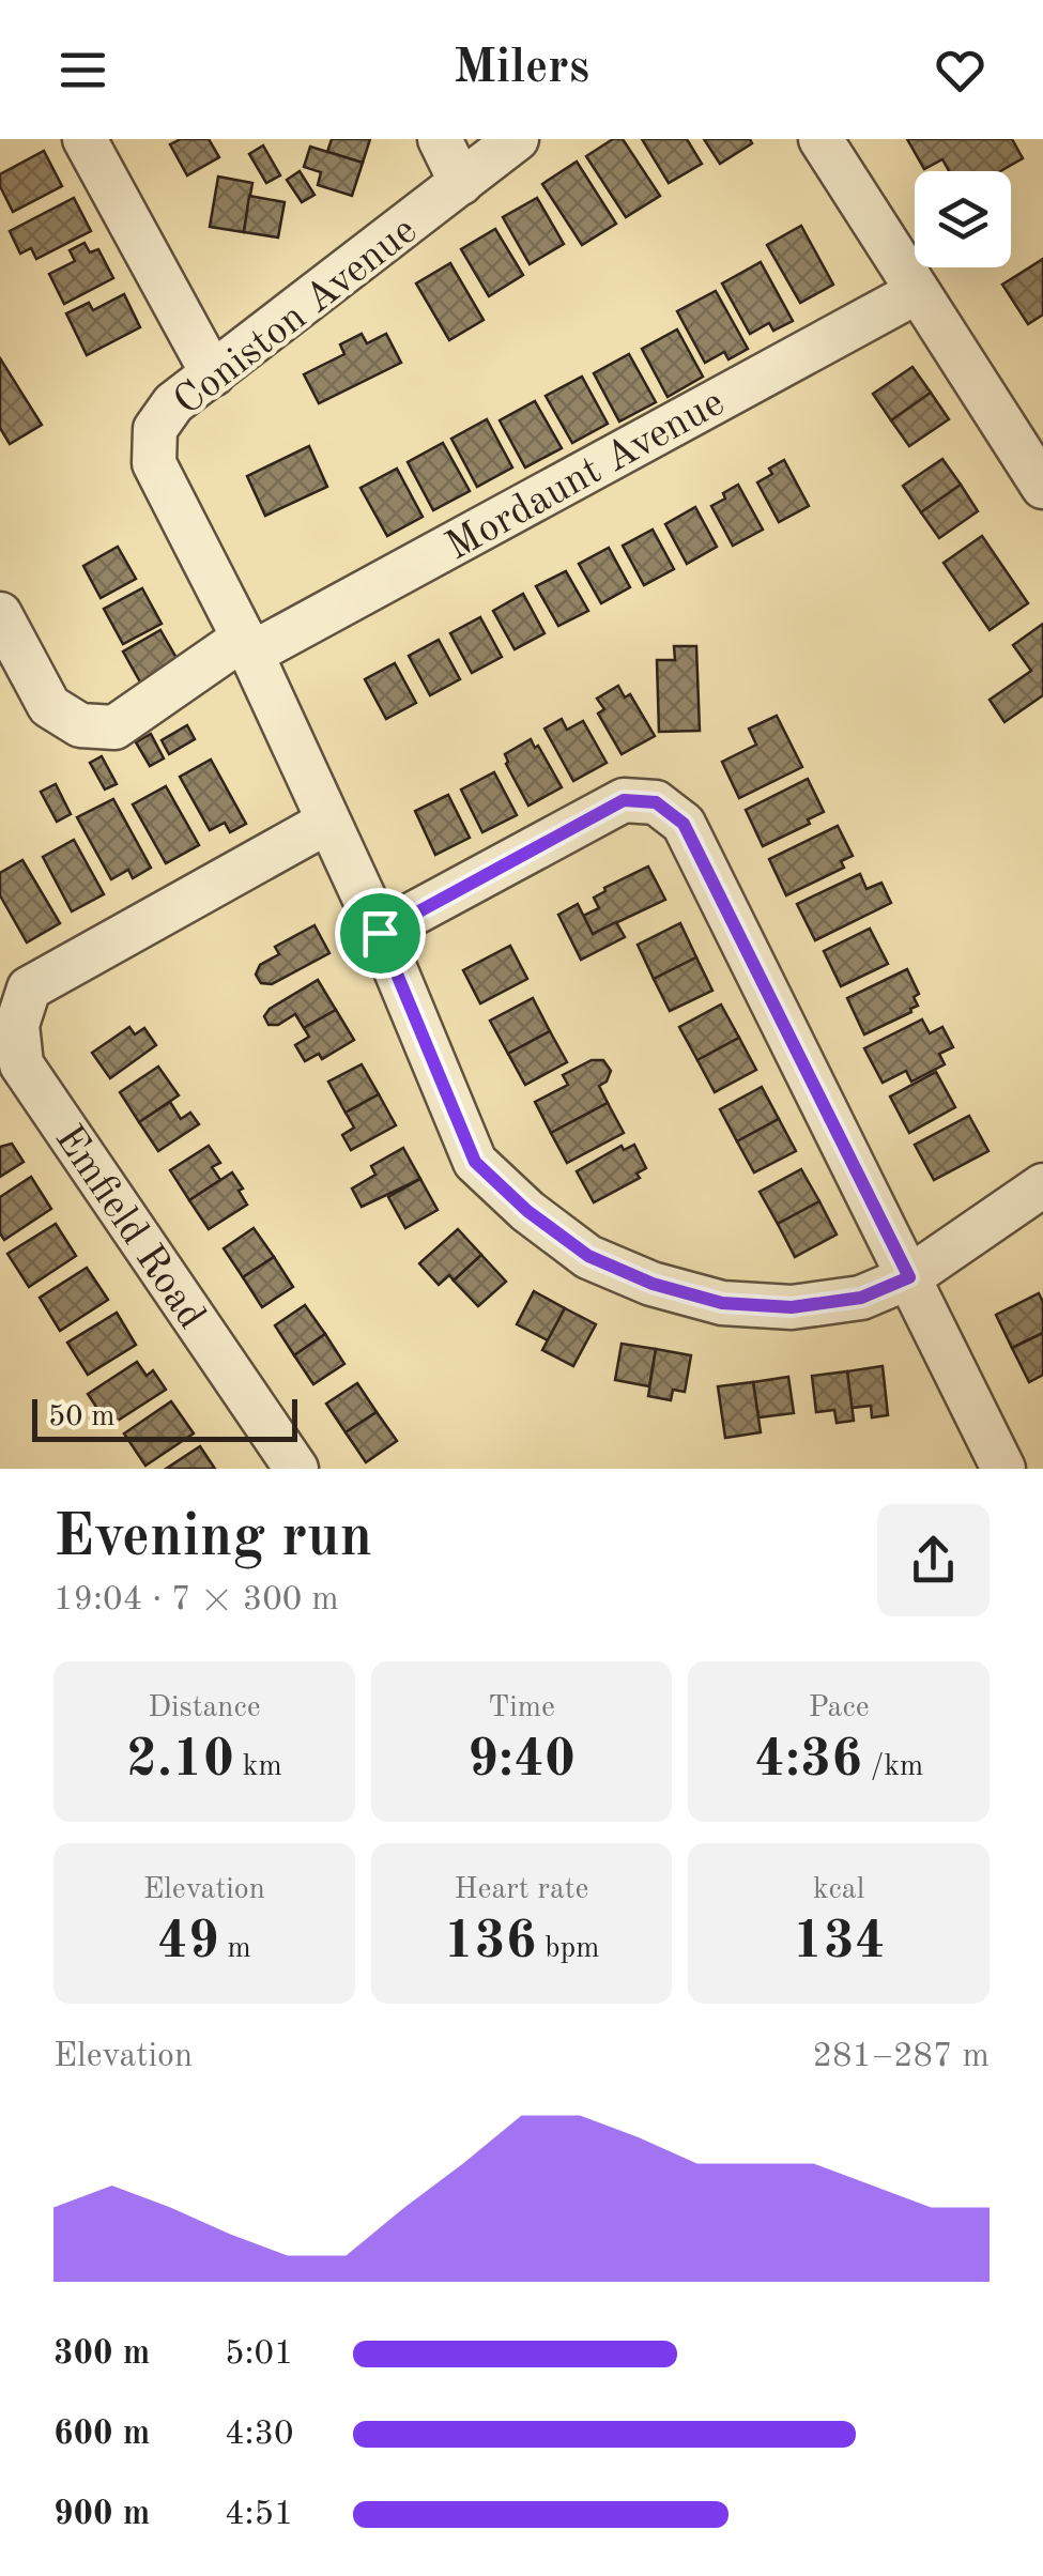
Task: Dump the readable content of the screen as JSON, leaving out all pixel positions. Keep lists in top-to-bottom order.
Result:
{
  "streets": {
    "street": ["Coniston Avenue", "Mordaunt Avenue", "Emfield Road"]
  },
  "crossings": [
    ["Coniston Avenue", "Mordaunt Avenue"],
    ["Coniston Avenue", "Emfield Road"]
  ],
  "scale_bar": "50 m",
  "page": {
    "header": "Milers",
    "scale": "50 m",
    "heading": ["Evening run", "19:04 · 7 × 300 m"],
    "stats": [
      ["Distance", "2.10 km"],
      ["Time", "9:40"],
      ["Pace", "4:36 /km"],
      ["Elevation", "49 m"],
      ["Heart rate", "136 bpm"],
      ["kcal", "134"]
    ],
    "chart": ["Elevation", "281–287 m"],
    "list": [
      {
        "name": "300 m",
        "note": "5:01"
      },
      {
        "name": "600 m",
        "note": "4:30"
      },
      {
        "name": "900 m",
        "note": "4:51"
      }
    ]
  }
}
